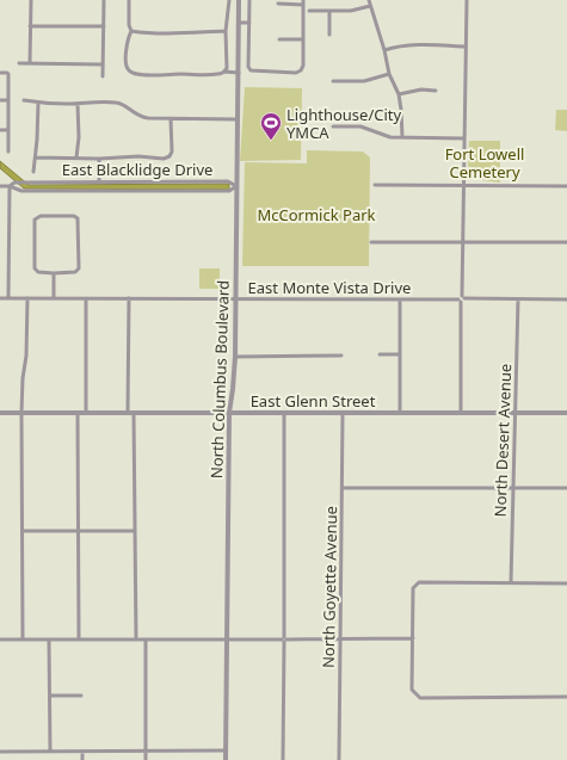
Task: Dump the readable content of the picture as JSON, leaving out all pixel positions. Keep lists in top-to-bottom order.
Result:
{
  "streets": {
    "street": [
      "East Blacklidge Drive",
      "East Monte Vista Drive",
      "North Columbus Boulevard",
      "East Glenn Street",
      "North Desert Avenue",
      "North Goyette Avenue"
    ]
  },
  "crossings": [
    ["East Blacklidge Drive", "North Columbus Boulevard"],
    ["East Monte Vista Drive", "North Columbus Boulevard"],
    ["North Columbus Boulevard", "East Glenn Street"],
    ["East Glenn Street", "North Desert Avenue"],
    ["East Glenn Street", "North Goyette Avenue"]
  ],
  "parks": ["Fort Lowell Cemetery", "McCormick Park"],
  "places": {
    "sports": ["Lighthouse/City YMCA"]
  }
}
